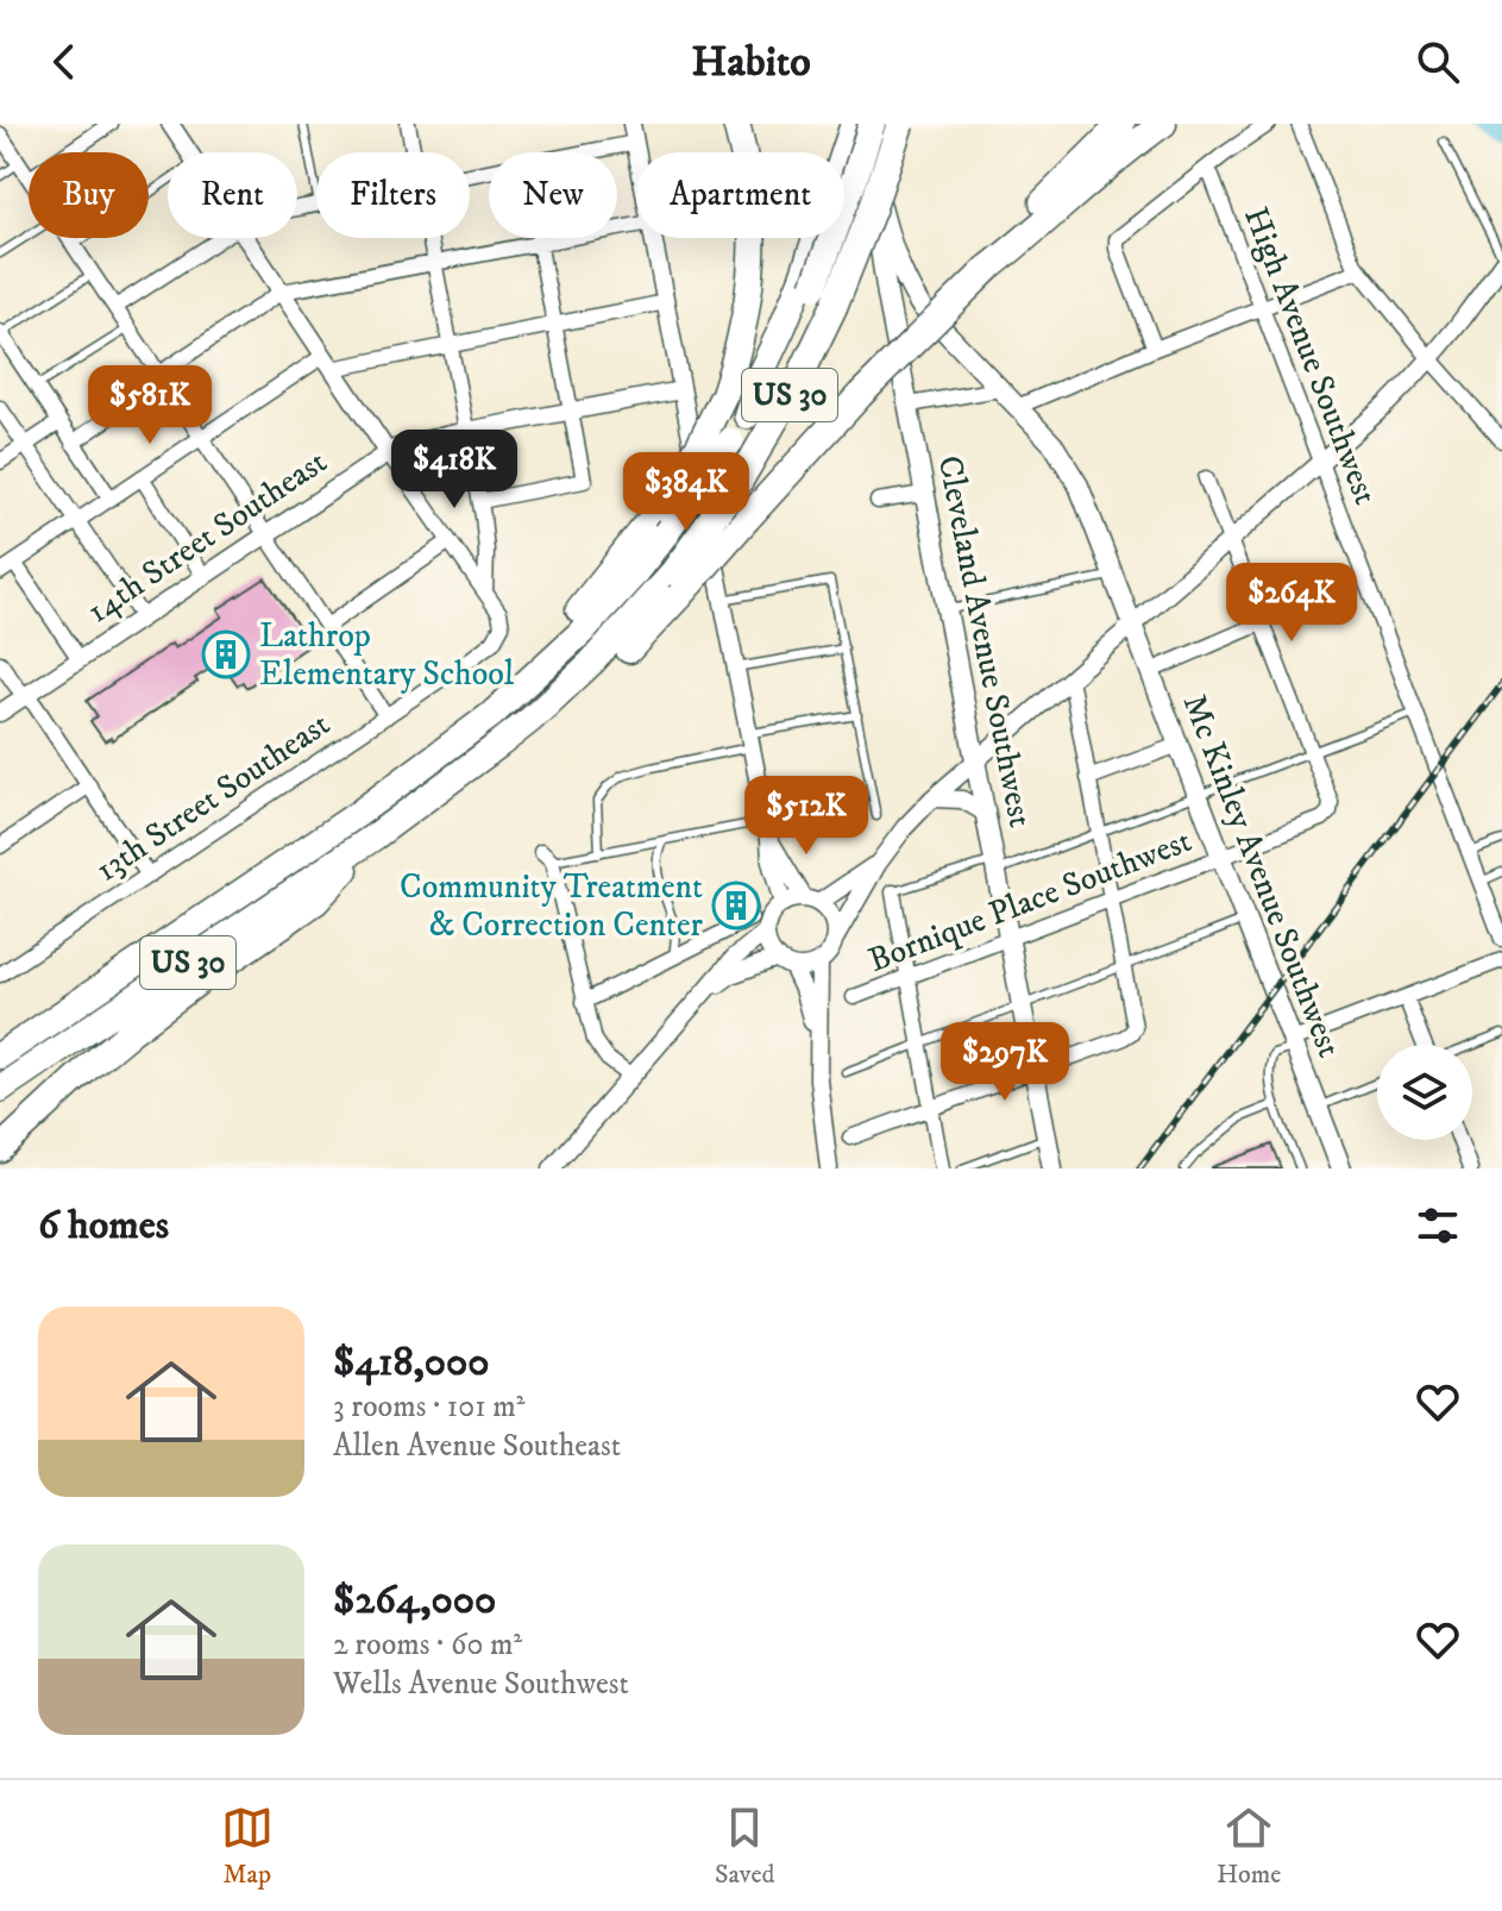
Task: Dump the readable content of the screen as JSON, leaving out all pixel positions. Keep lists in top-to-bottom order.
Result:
{
  "streets": {
    "highway": ["US 30"],
    "main road": ["Cleveland Avenue Southwest", "Mc Kinley Avenue Southwest"],
    "street": [
      "High Avenue Southwest",
      "14th Street Southeast",
      "13th Street Southeast",
      "Bornique Place Southwest"
    ]
  },
  "crossings": [
    ["Cleveland Avenue Southwest", "Mc Kinley Avenue Southwest"],
    ["Cleveland Avenue Southwest", "Bornique Place Southwest"],
    ["Mc Kinley Avenue Southwest", "Bornique Place Southwest"]
  ],
  "places": {
    "building": ["Lathrop Elementary School", "Community Treatment & Correction Center"]
  },
  "page": {
    "header": "Habito",
    "chip": [
      "Buy",
      "Rent",
      "Filters",
      "New",
      "Apartment"
    ],
    "price": [
      "$581K",
      "$418K",
      "$384K",
      "$264K",
      "$512K",
      "$297K"
    ],
    "heading": "6 homes",
    "list": [
      {
        "name": "$418,000",
        "note": "3 rooms · 101 m² · Allen Avenue Southeast"
      },
      {
        "name": "$264,000",
        "note": "2 rooms · 60 m² · Wells Avenue Southwest"
      }
    ],
    "tabs": ["Map", "Saved", "Home"]
  }
}
